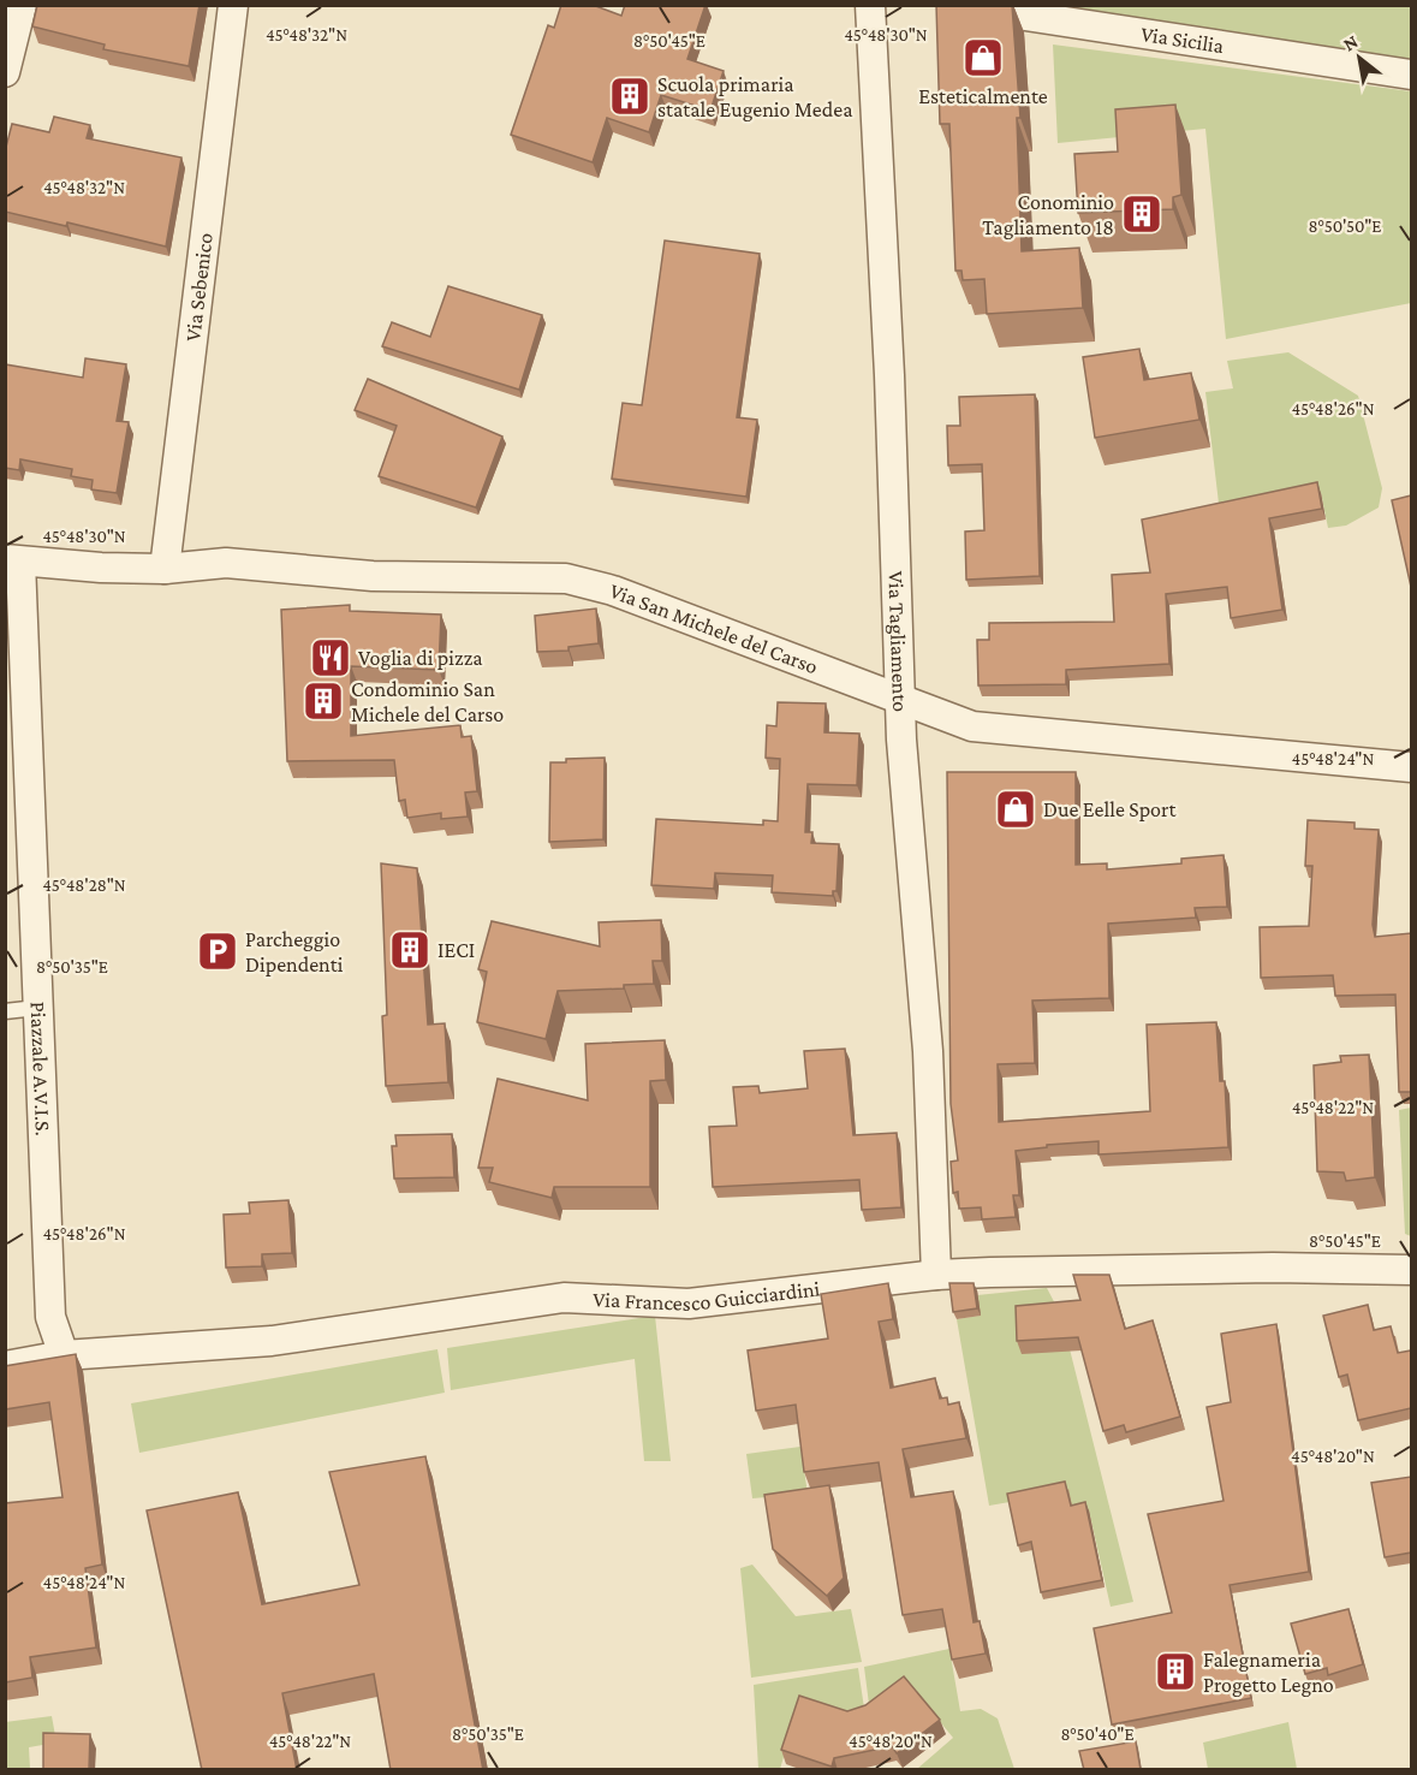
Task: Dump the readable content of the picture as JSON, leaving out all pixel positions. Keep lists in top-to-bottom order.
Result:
{
  "streets": {
    "street": [
      "Via Sicilia",
      "Via Sebenico",
      "Via San Michele del Carso",
      "Via Tagliamento",
      "Piazzale A.V.I.S.",
      "Via Francesco Guicciardini"
    ]
  },
  "crossings": [
    ["Via Sebenico", "Via San Michele del Carso"],
    ["Via San Michele del Carso", "Via Tagliamento"],
    ["Via San Michele del Carso", "Piazzale A.V.I.S."],
    ["Via Tagliamento", "Via Francesco Guicciardini"],
    ["Piazzale A.V.I.S.", "Via Francesco Guicciardini"]
  ],
  "places": {
    "shop": ["Esteticalmente", "Due Eelle Sport"],
    "building": [
      "Scuola primaria statale Eugenio Medea",
      "Conominio Tagliamento 18",
      "Condominio San Michele del Carso",
      "IECI",
      "Falegnameria Progetto Legno"
    ],
    "restaurant": ["Voglia di pizza"],
    "parking": ["Parcheggio Dipendenti"]
  },
  "north": "top left",
  "coordinates": [
    "45°48'32\"N",
    "45°48'30\"N",
    "8°50'45\"E",
    "8°50'50\"E",
    "45°48'26\"N",
    "45°48'24\"N",
    "45°48'28\"N",
    "8°50'35\"E",
    "45°48'22\"N",
    "45°48'20\"N",
    "8°50'40\"E"
  ]
}
